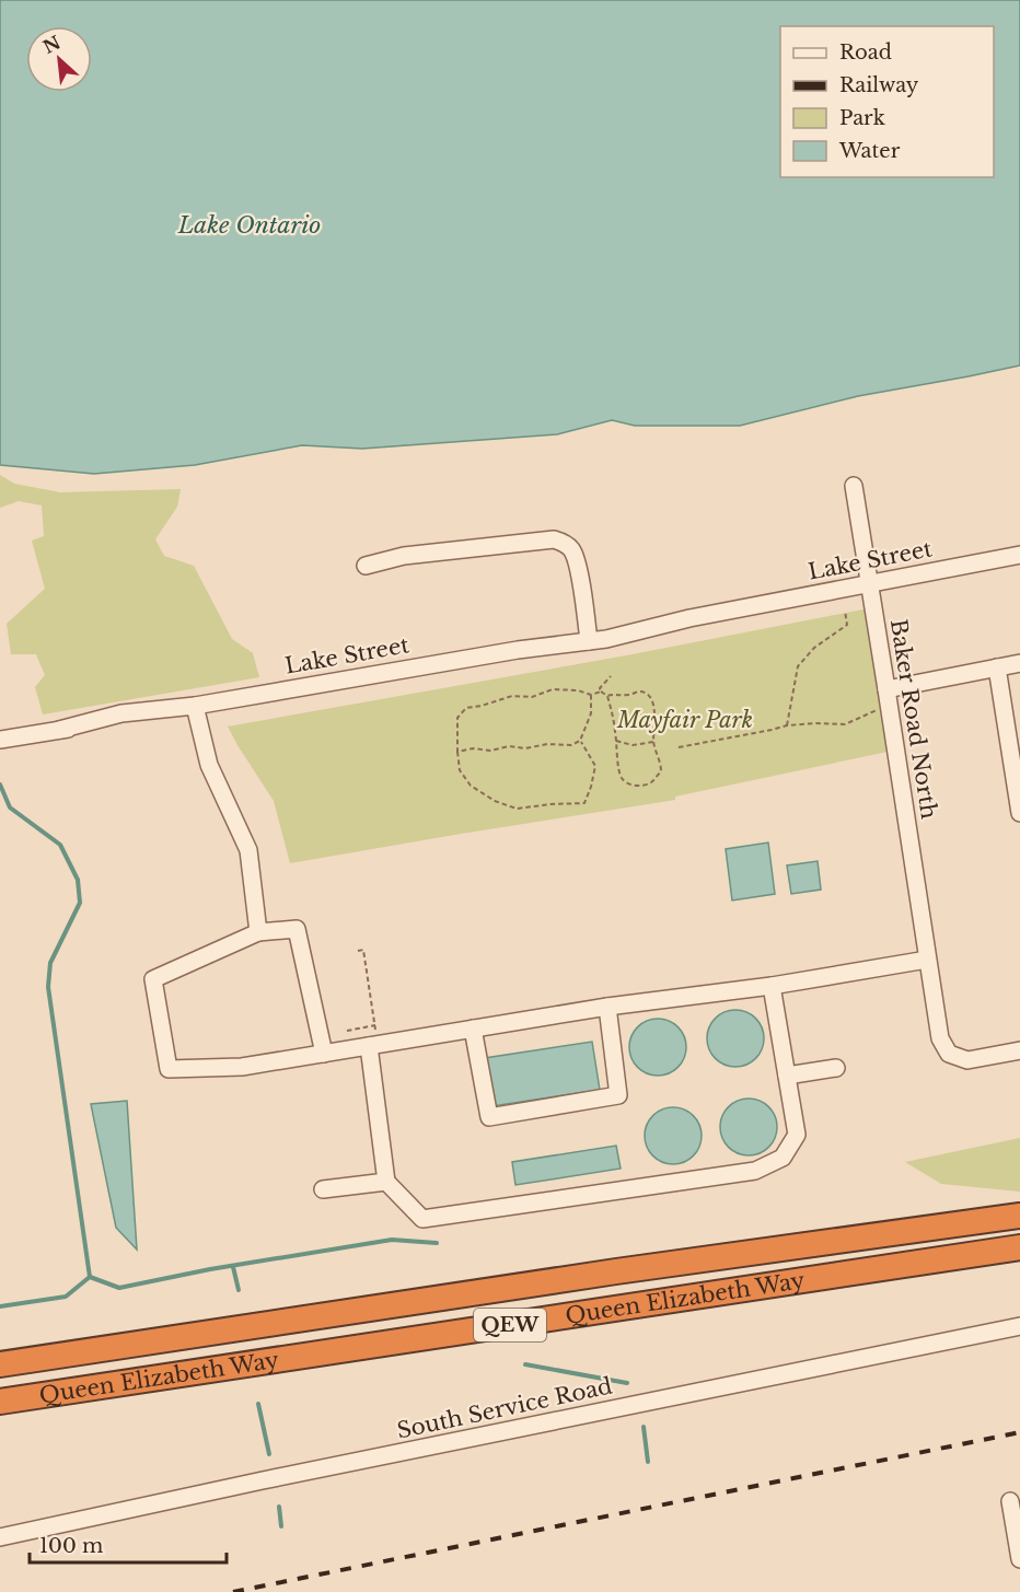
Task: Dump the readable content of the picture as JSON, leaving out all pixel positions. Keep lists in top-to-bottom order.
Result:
{
  "streets": {
    "highway": ["Queen Elizabeth Way", "QEW"],
    "street": ["Lake Street", "Baker Road North", "South Service Road"]
  },
  "crossings": [
    ["Lake Street", "Baker Road North"]
  ],
  "water": ["Lake Ontario"],
  "parks": ["Mayfair Park"],
  "legend": [
    "Road",
    "Railway",
    "Park",
    "Water"
  ],
  "scale_bar": "100 m",
  "north": "top left"
}
